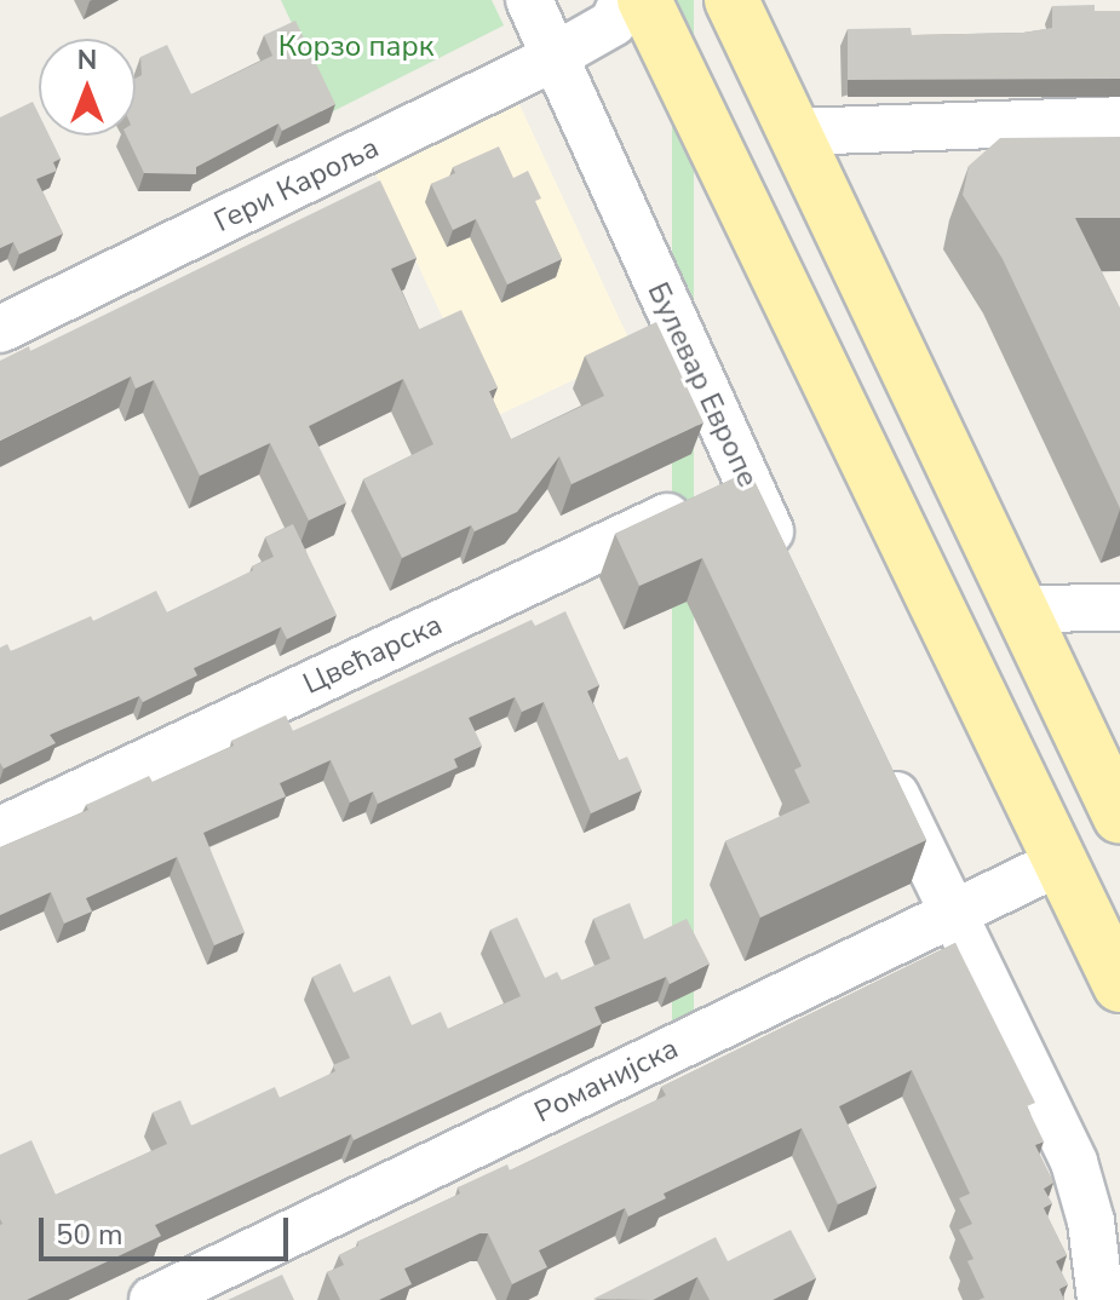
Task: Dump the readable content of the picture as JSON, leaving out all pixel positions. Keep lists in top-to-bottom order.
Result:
{
  "streets": {
    "street": [
      "Гери Кароља",
      "Булевар Европе",
      "Цвећарска",
      "Романијска"
    ]
  },
  "crossings": [
    ["Гери Кароља", "Булевар Европе"],
    ["Булевар Европе", "Цвећарска"]
  ],
  "parks": ["Корзо парк"],
  "scale_bar": "50 m",
  "north": "top"
}
